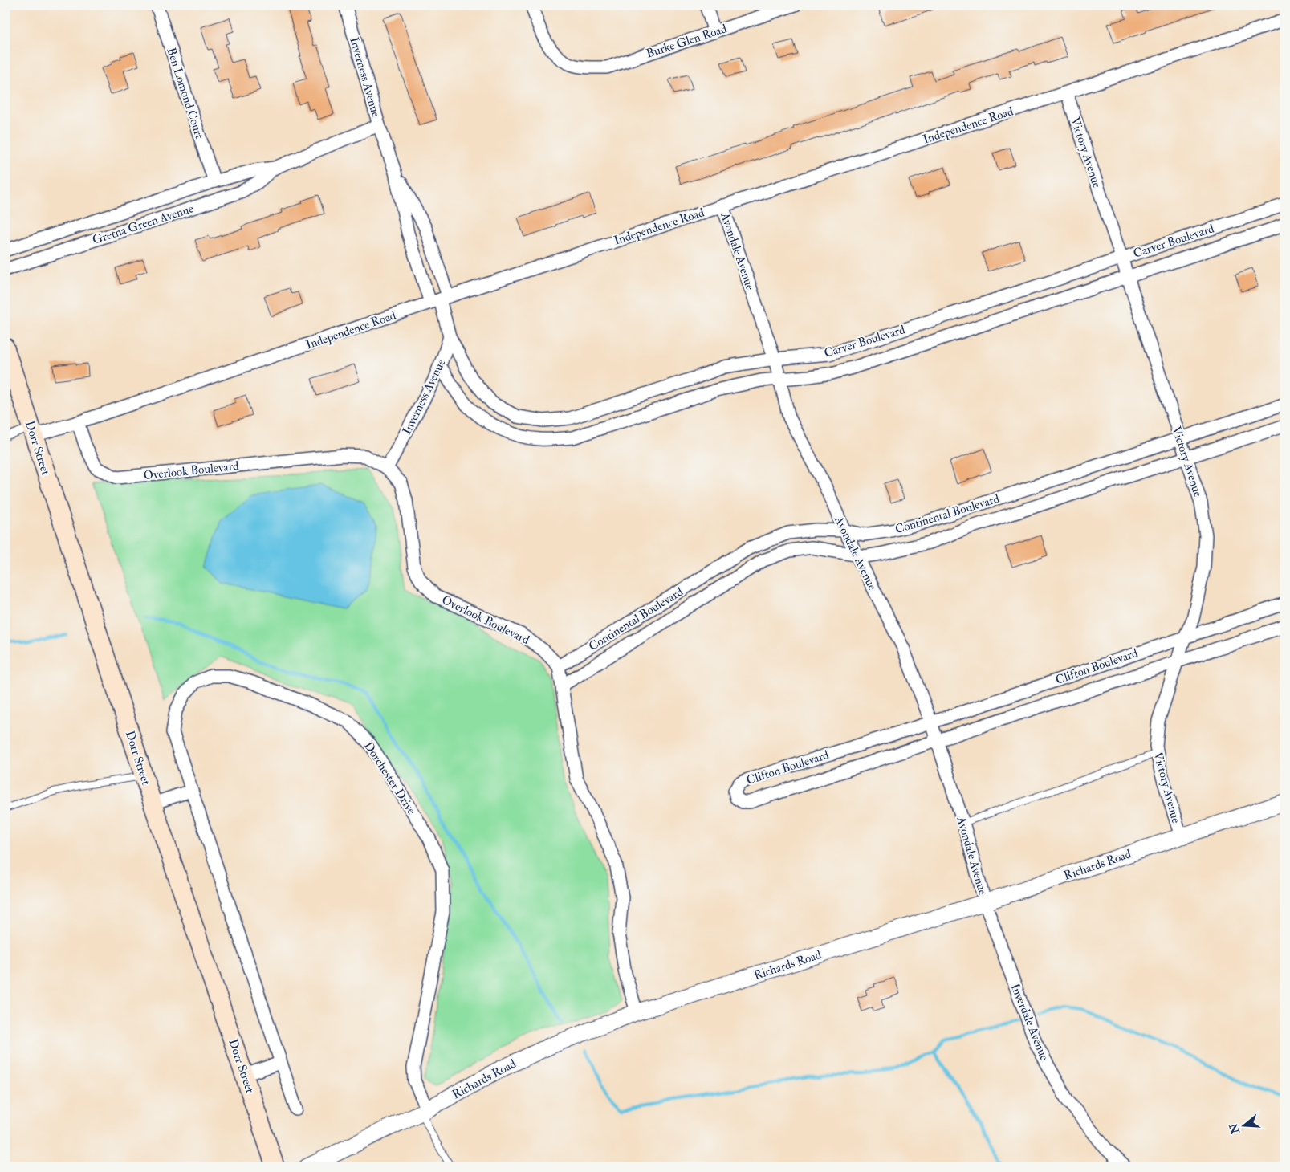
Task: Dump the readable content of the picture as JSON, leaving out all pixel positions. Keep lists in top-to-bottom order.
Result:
{
  "streets": {
    "main road": ["Dorr Street"],
    "street": [
      "Burke Glen Road",
      "Inverness Avenue",
      "Ben Lomond Court",
      "Independence Road",
      "Victory Avenue",
      "Gretna Green Avenue",
      "Carver Boulevard",
      "Avondale Avenue",
      "Overlook Boulevard",
      "Continental Boulevard",
      "Clifton Boulevard",
      "Dorchester Drive",
      "Richards Road",
      "Inverdale Avenue"
    ]
  },
  "crossings": [
    ["Inverness Avenue", "Independence Road"],
    ["Inverness Avenue", "Gretna Green Avenue"],
    ["Inverness Avenue", "Carver Boulevard"],
    ["Inverness Avenue", "Overlook Boulevard"],
    ["Ben Lomond Court", "Gretna Green Avenue"],
    ["Independence Road", "Victory Avenue"],
    ["Independence Road", "Avondale Avenue"],
    ["Independence Road", "Dorr Street"],
    ["Independence Road", "Overlook Boulevard"],
    ["Victory Avenue", "Carver Boulevard"],
    ["Victory Avenue", "Continental Boulevard"],
    ["Victory Avenue", "Clifton Boulevard"],
    ["Victory Avenue", "Richards Road"],
    ["Carver Boulevard", "Avondale Avenue"],
    ["Avondale Avenue", "Continental Boulevard"],
    ["Avondale Avenue", "Clifton Boulevard"],
    ["Avondale Avenue", "Richards Road"],
    ["Avondale Avenue", "Inverdale Avenue"],
    ["Overlook Boulevard", "Continental Boulevard"],
    ["Dorchester Drive", "Richards Road"],
    ["Richards Road", "Inverdale Avenue"]
  ],
  "north": "left"
}
